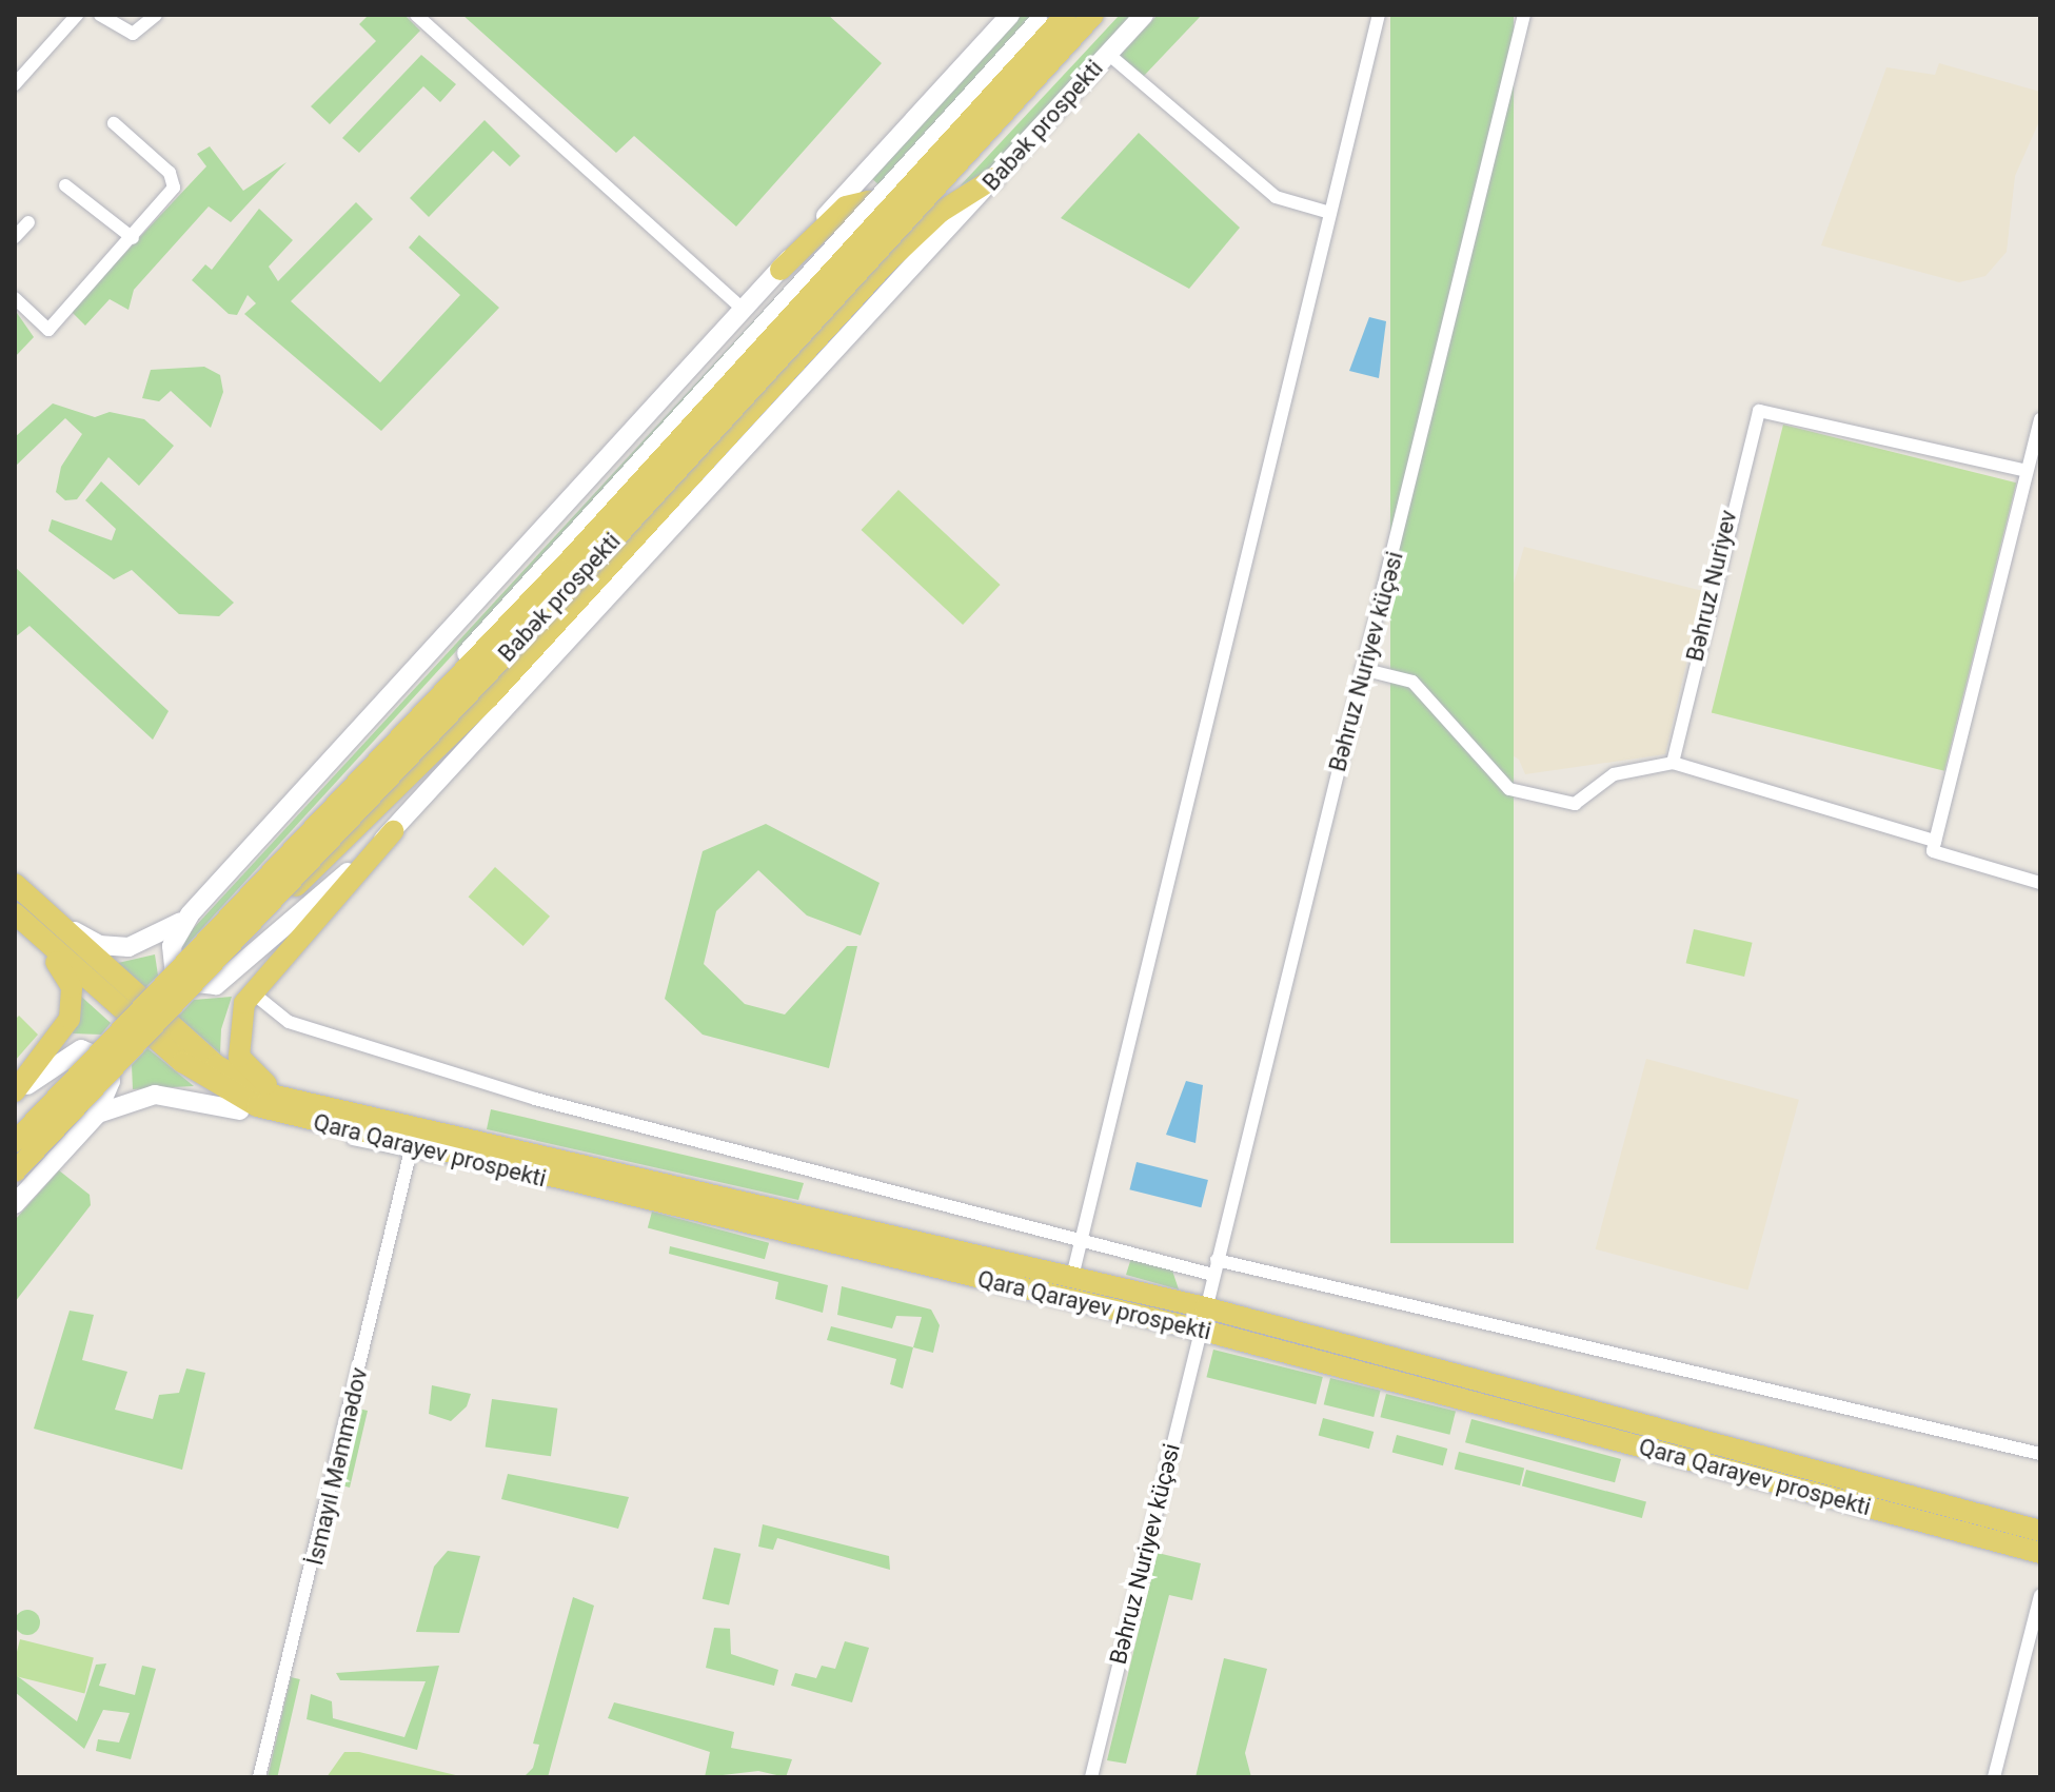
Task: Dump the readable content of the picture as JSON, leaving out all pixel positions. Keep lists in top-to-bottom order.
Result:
{
  "streets": {
    "main road": ["Babək prospekti", "Qara Qarayev prospekti"],
    "street": ["Bəhruz Nuriyev", "Bəhruz Nuriyev küçəsi", "İsmayıl Məmmədov"]
  },
  "crossings": [
    ["Bəhruz Nuriyev küçəsi", "Qara Qarayev prospekti"]
  ]
}
